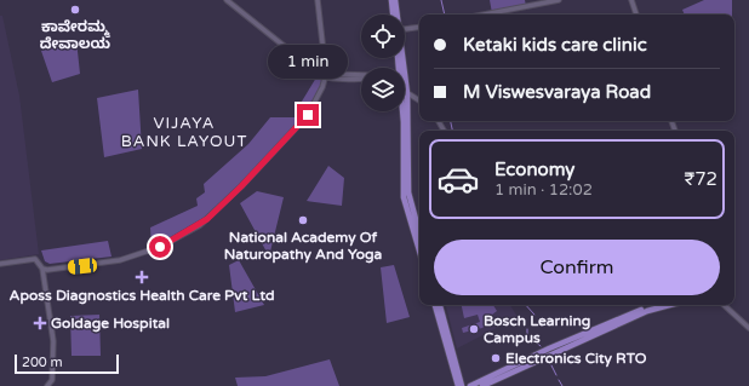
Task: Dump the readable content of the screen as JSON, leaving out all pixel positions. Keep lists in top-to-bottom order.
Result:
{
  "districts": ["VIJAYA BANK LAYOUT"],
  "places": {
    "other": [
      "ಕಾವೇರಮ್ಮ ದೇವಾಲಯ",
      "National Academy Of Naturopathy And Yoga",
      "Bosch Learning Campus",
      "Electronics City RTO"
    ],
    "health": ["Aposs Diagnostics Health Care Pvt Ltd", "Goldage Hospital"]
  },
  "scale_bar": "200 m",
  "page": {
    "banner": ["Ketaki kids care clinic", "M Viswesvaraya Road"],
    "bubble": "1 min",
    "list": [
      {
        "name": "Economy",
        "note": "1 min · 12:02",
        "value": "₹72"
      }
    ],
    "buttons": "Confirm",
    "scale": "200 m"
  }
}
